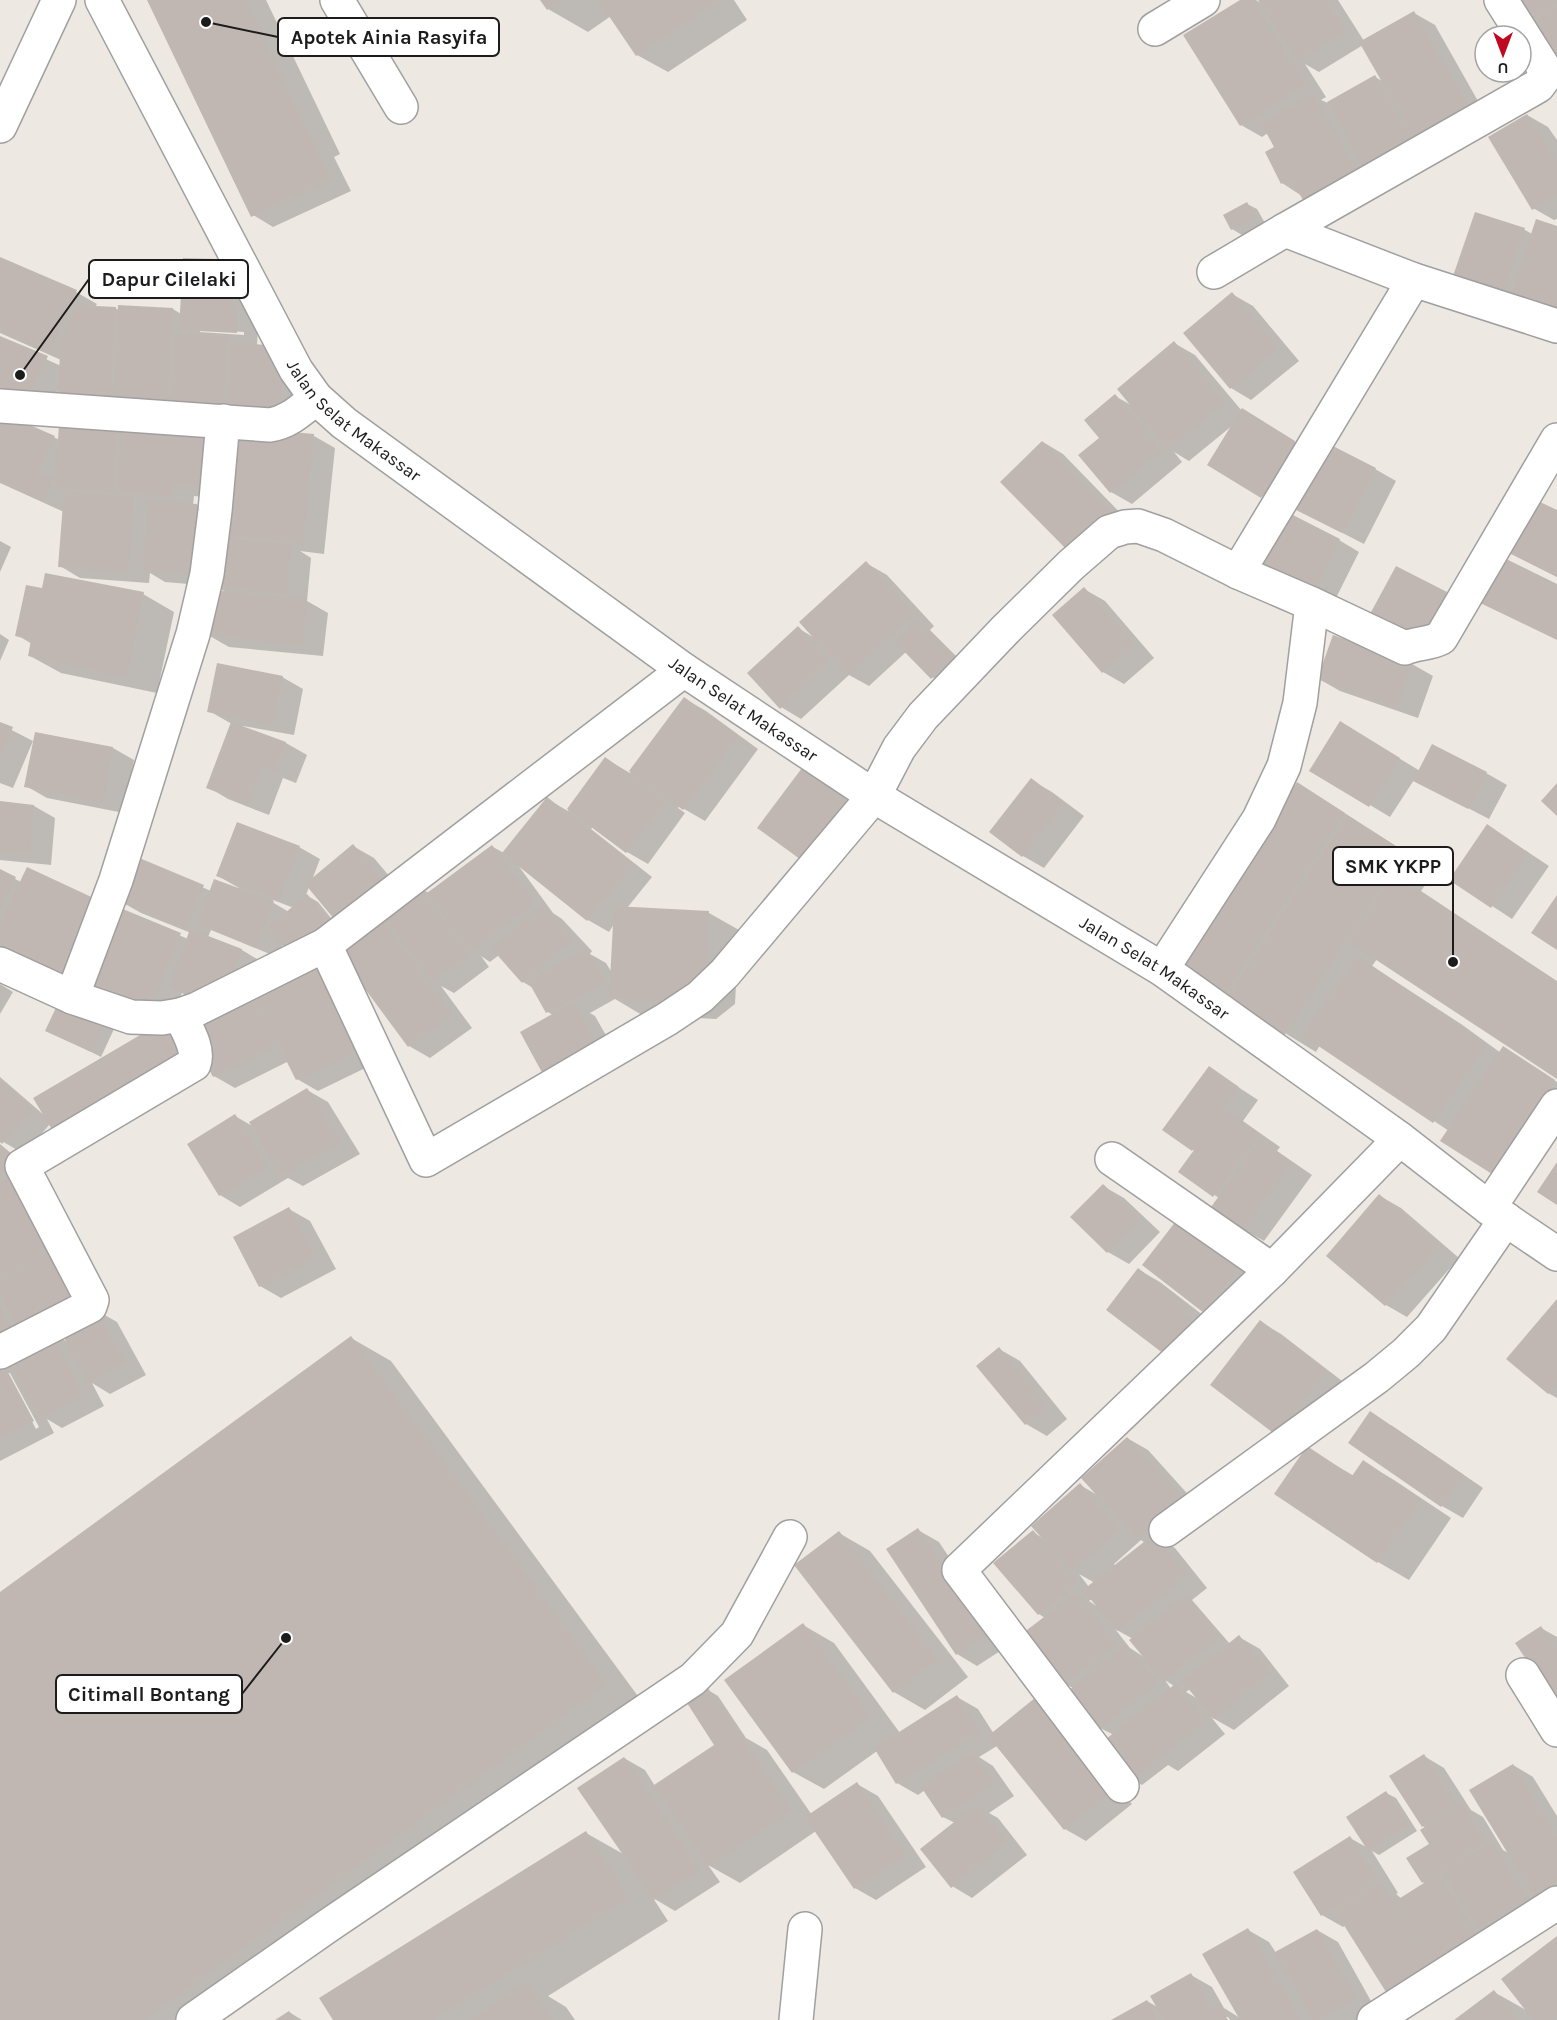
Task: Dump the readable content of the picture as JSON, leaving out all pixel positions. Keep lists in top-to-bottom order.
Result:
{
  "streets": {
    "street": ["Jalan Selat Makassar"]
  },
  "places": [
    "Apotek Ainia Rasyifa",
    "Dapur Cilelaki",
    "SMK YKPP",
    "Citimall Bontang"
  ],
  "north": "bottom"
}
